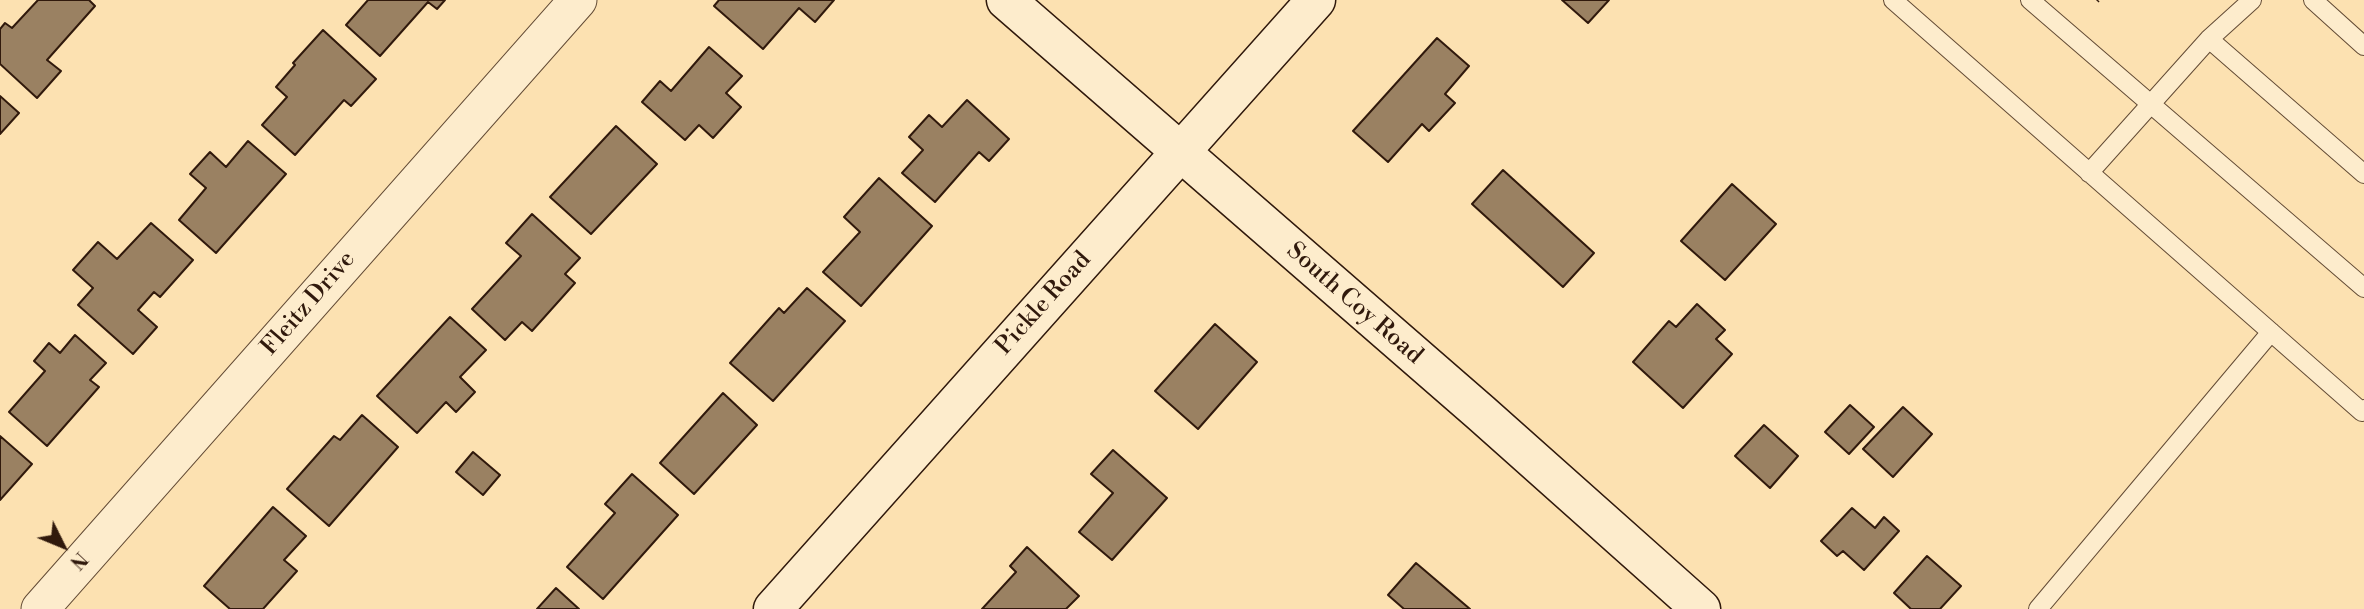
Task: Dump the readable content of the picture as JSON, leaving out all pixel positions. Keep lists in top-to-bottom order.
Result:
{
  "streets": {
    "street": ["Fleitz Drive", "Pickle Road", "South Coy Road"]
  },
  "crossings": [
    ["Pickle Road", "South Coy Road"]
  ],
  "north": "bottom right"
}
